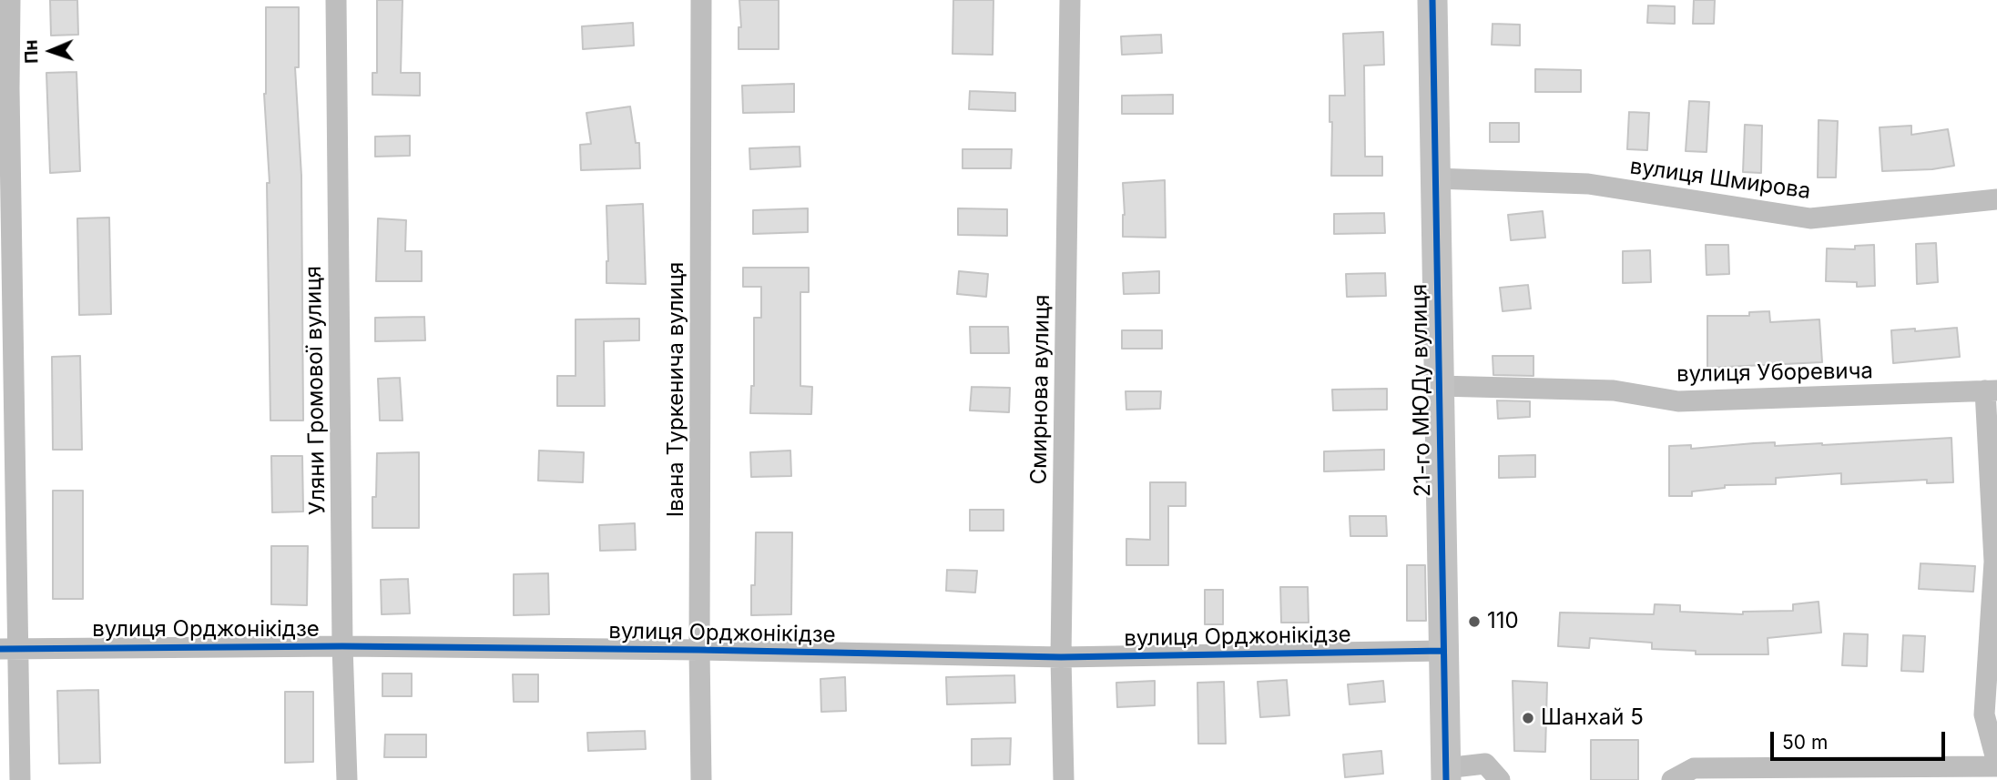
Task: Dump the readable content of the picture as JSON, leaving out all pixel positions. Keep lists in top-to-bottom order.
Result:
{
  "streets": {
    "street": [
      "вулиця Шмирова",
      "вулиця Уборевича",
      "Івана Туркенича вулиця",
      "Смирнова вулиця",
      "Уляни Громової вулиця",
      "21-го МЮДу вулиця",
      "вулиця Орджонікідзе"
    ]
  },
  "crossings": [
    ["вулиця Шмирова", "21-го МЮДу вулиця"],
    ["вулиця Уборевича", "21-го МЮДу вулиця"],
    ["Івана Туркенича вулиця", "вулиця Орджонікідзе"],
    ["Смирнова вулиця", "вулиця Орджонікідзе"],
    ["Уляни Громової вулиця", "вулиця Орджонікідзе"],
    ["21-го МЮДу вулиця", "вулиця Орджонікідзе"]
  ],
  "places": ["110", "Шанхай 5"],
  "scale_bar": "50 m",
  "north": "left"
}
